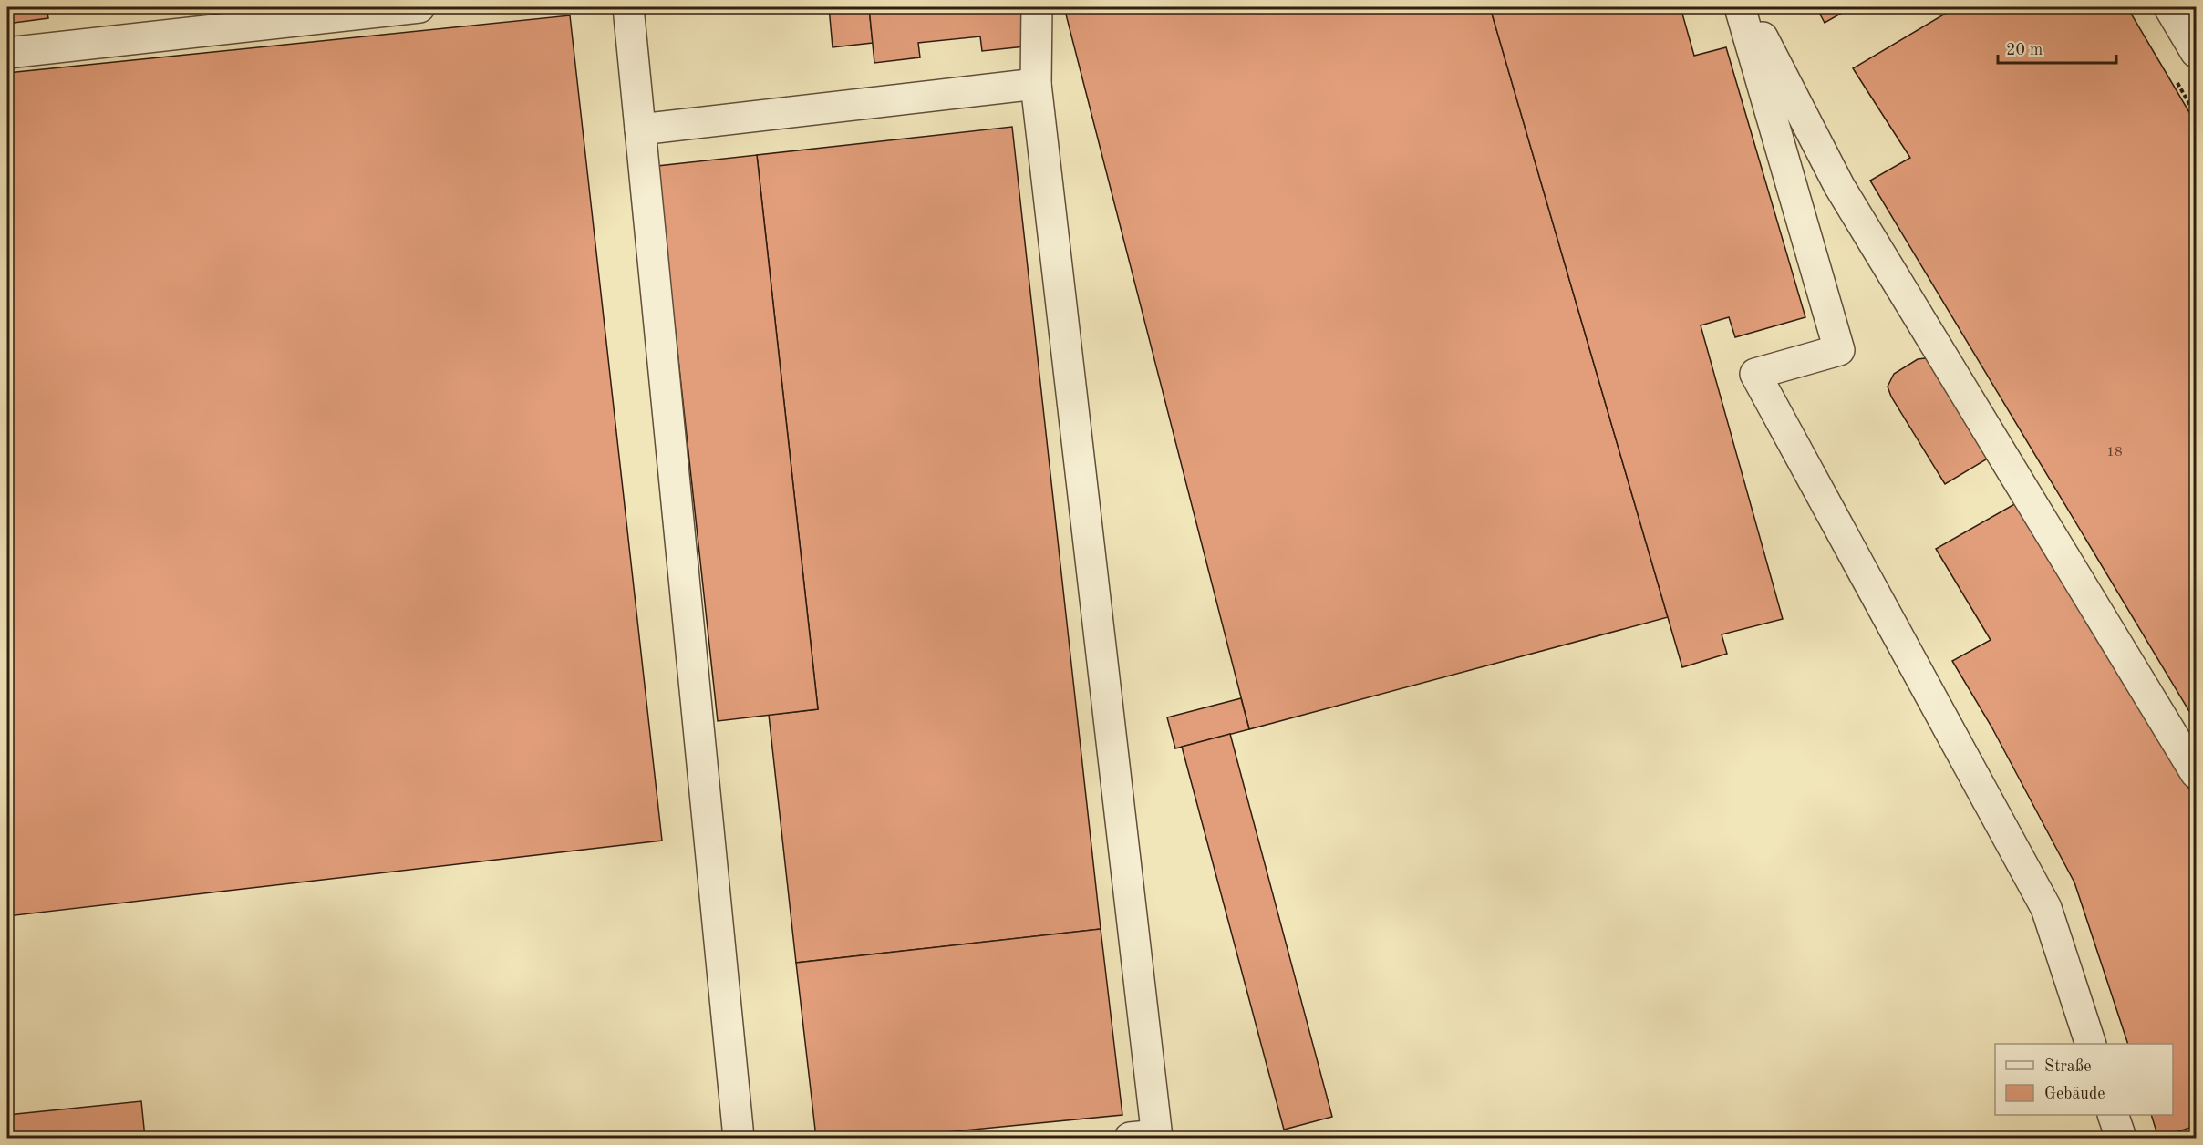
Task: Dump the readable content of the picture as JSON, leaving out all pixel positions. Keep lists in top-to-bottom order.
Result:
{
  "house_numbers": ["18"],
  "legend": ["Straße", "Gebäude"],
  "scale_bar": "20 m"
}
